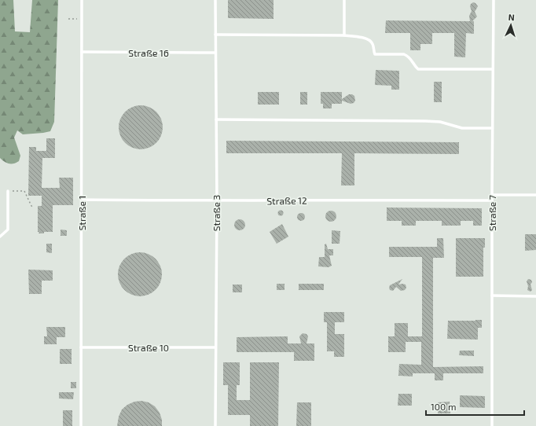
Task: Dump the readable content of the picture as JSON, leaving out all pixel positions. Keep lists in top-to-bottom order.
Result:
{
  "streets": {
    "lane": [
      "Straße 16",
      "Straße 12",
      "Straße 1",
      "Straße 3",
      "Straße 7",
      "Straße 10"
    ]
  },
  "crossings": [
    ["Straße 16", "Straße 1"],
    ["Straße 16", "Straße 3"],
    ["Straße 12", "Straße 1"],
    ["Straße 12", "Straße 3"],
    ["Straße 12", "Straße 7"],
    ["Straße 1", "Straße 10"],
    ["Straße 3", "Straße 10"]
  ],
  "scale_bar": "100 m",
  "north": "top"
}
